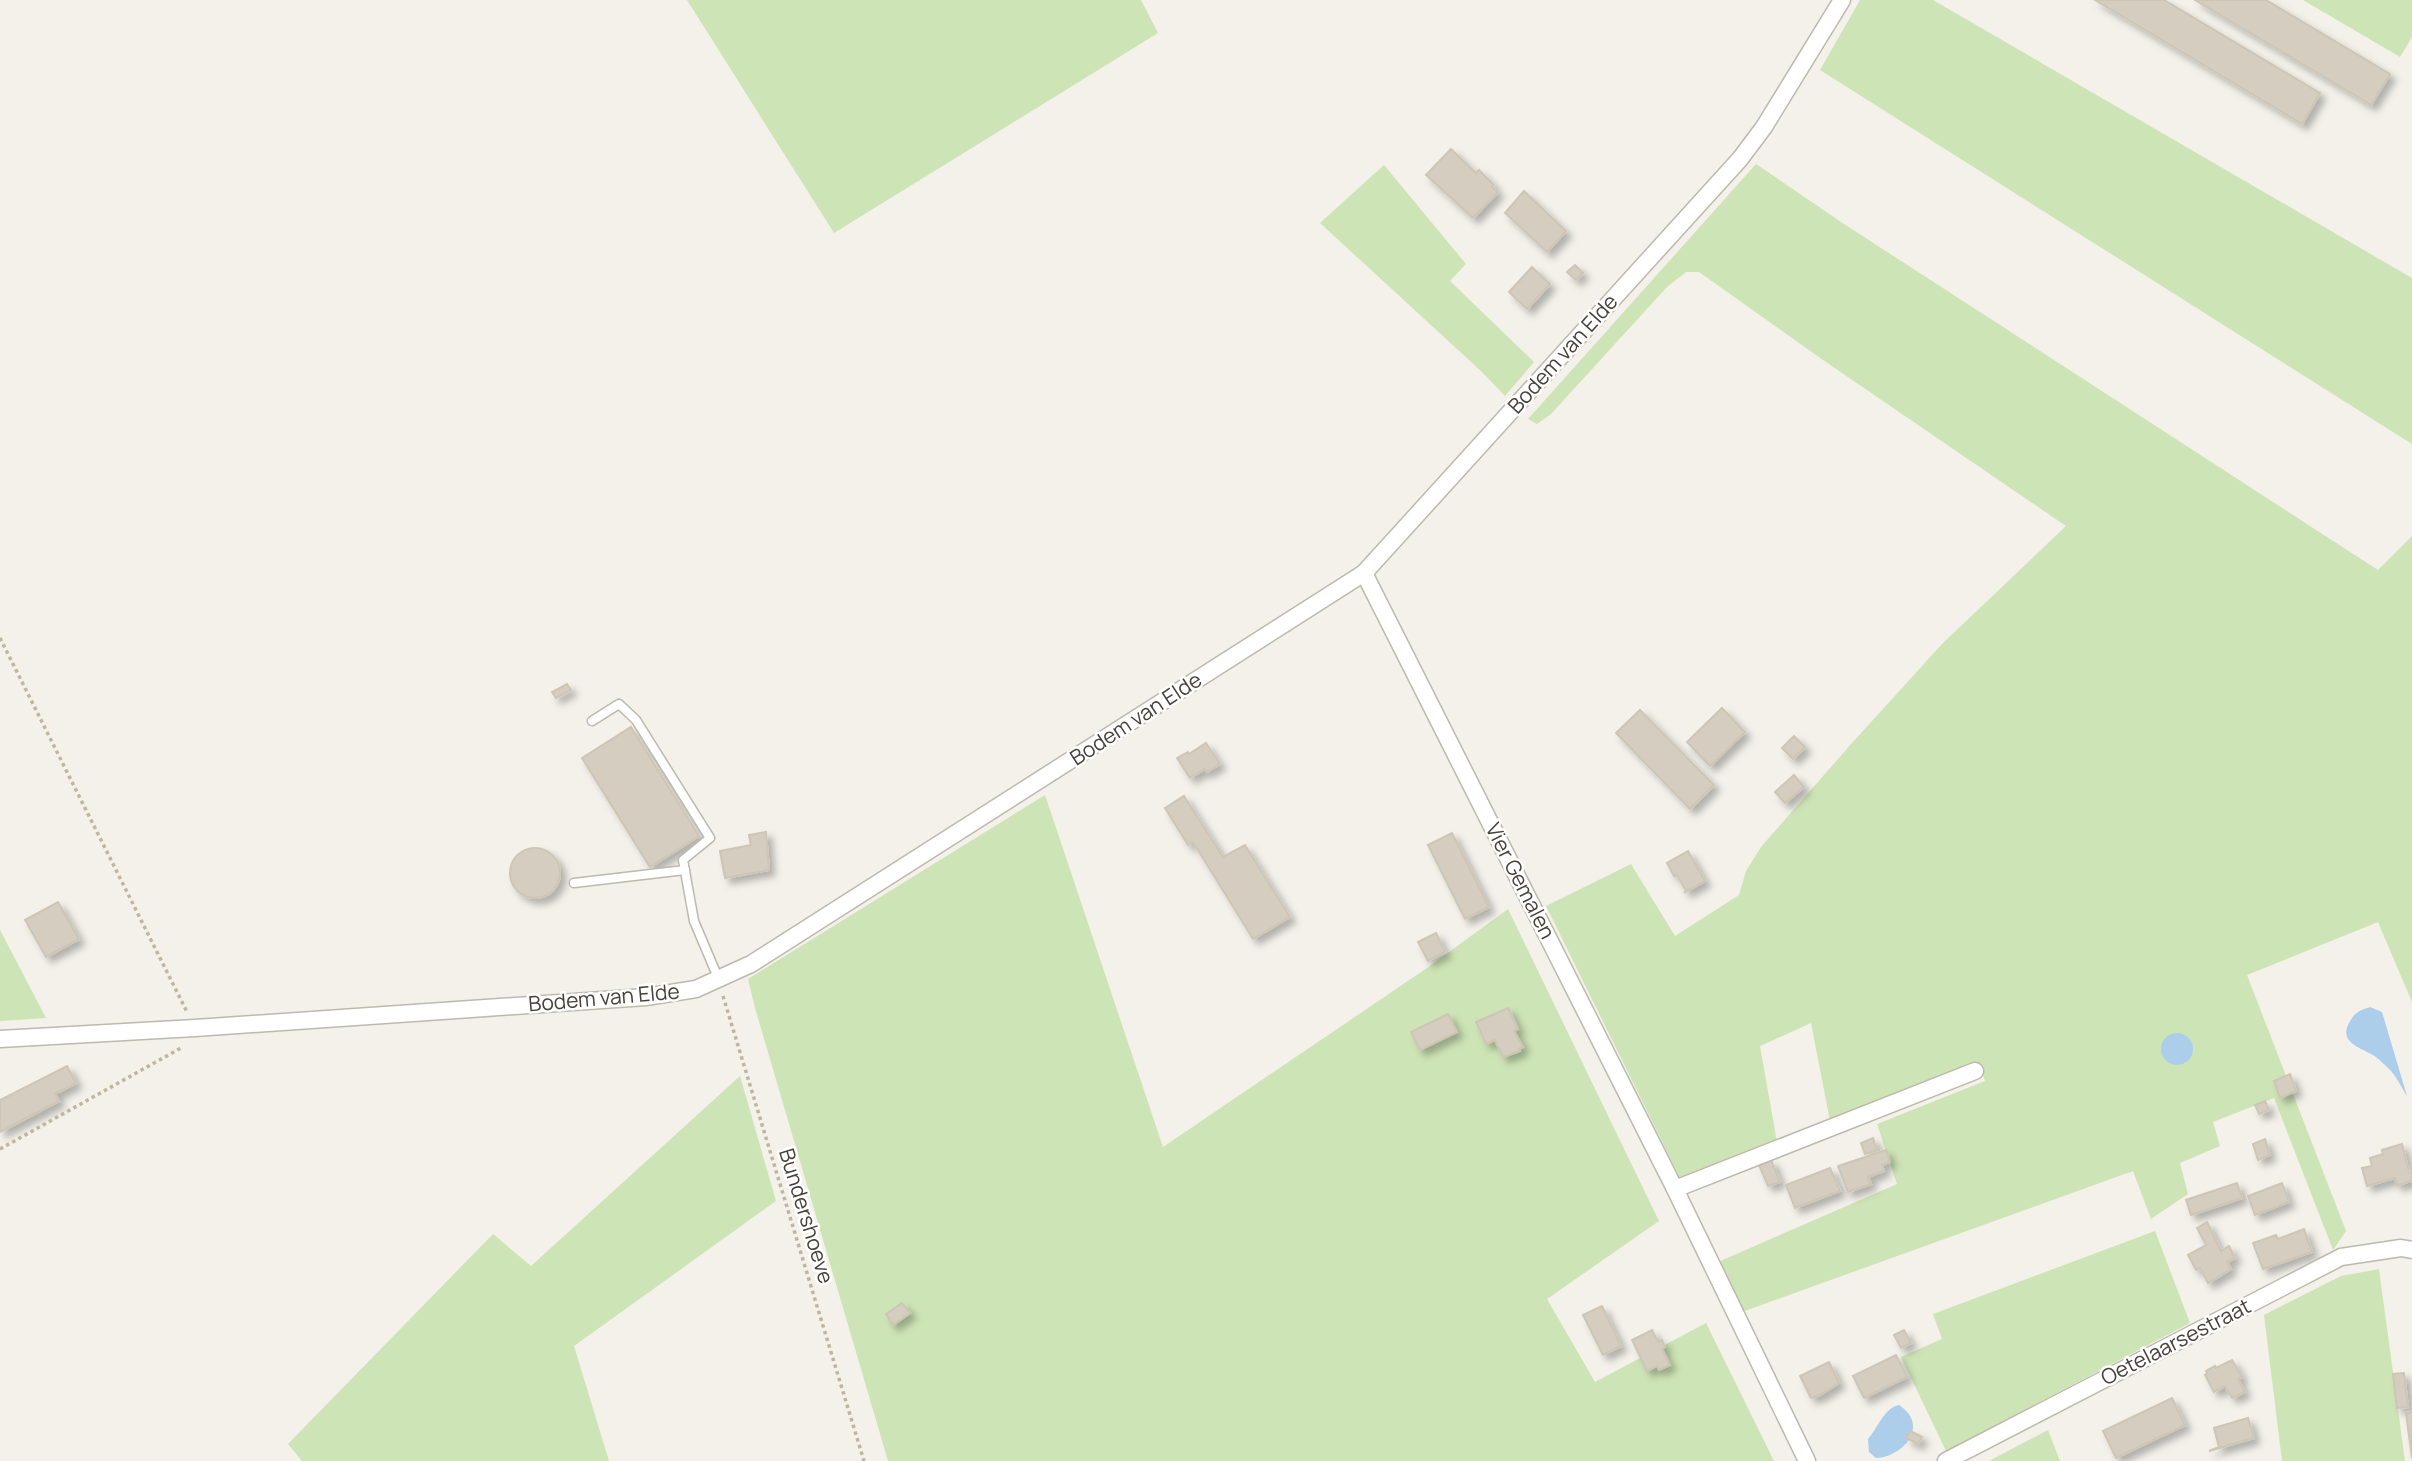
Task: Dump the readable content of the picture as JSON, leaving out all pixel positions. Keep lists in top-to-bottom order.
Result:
{
  "streets": {
    "street": ["Bodem van Elde", "Vier Gemalen", "Oetelaarsestraat"],
    "path": ["Bundershoeve"]
  },
  "crossings": [
    ["Bodem van Elde", "Vier Gemalen"],
    ["Bodem van Elde", "Bundershoeve"]
  ]
}
